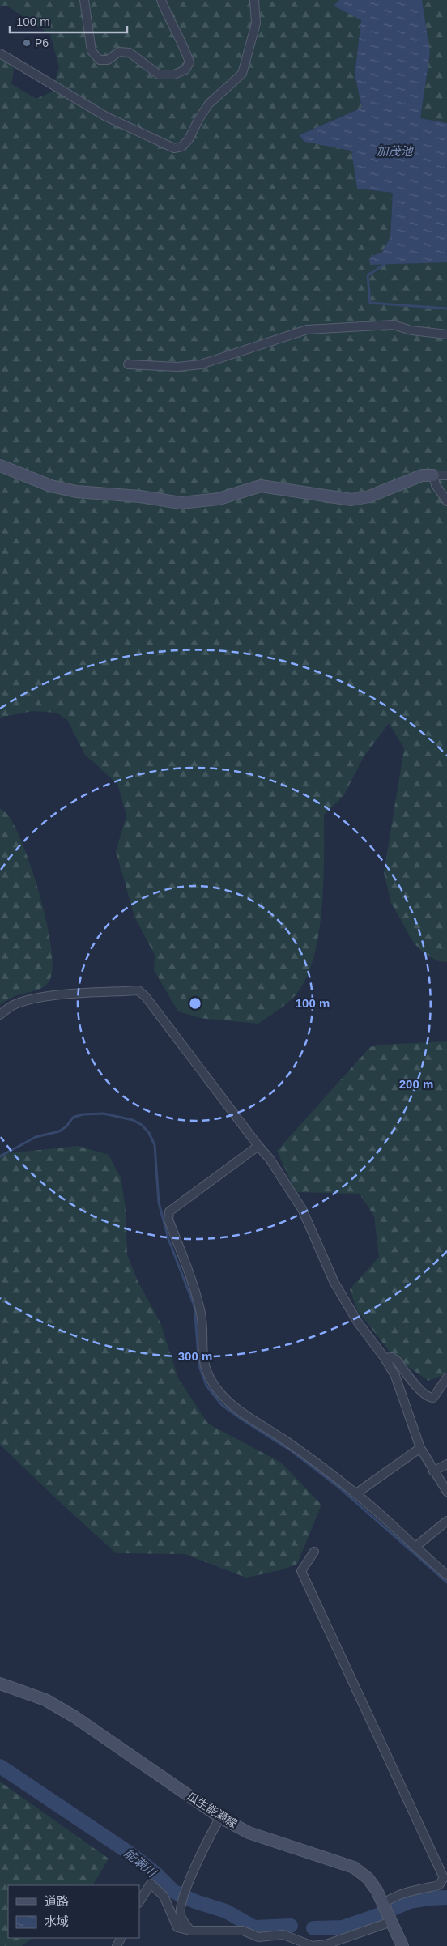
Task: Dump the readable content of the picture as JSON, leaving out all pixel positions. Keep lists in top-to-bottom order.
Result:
{
  "streets": {
    "main road": ["瓜生能瀬線"]
  },
  "water": ["加茂池", "能瀬川"],
  "places": ["P6"],
  "legend": ["道路", "水域"],
  "scale_bar": "100 m",
  "rings": ["100 m", "200 m", "300 m"]
}
